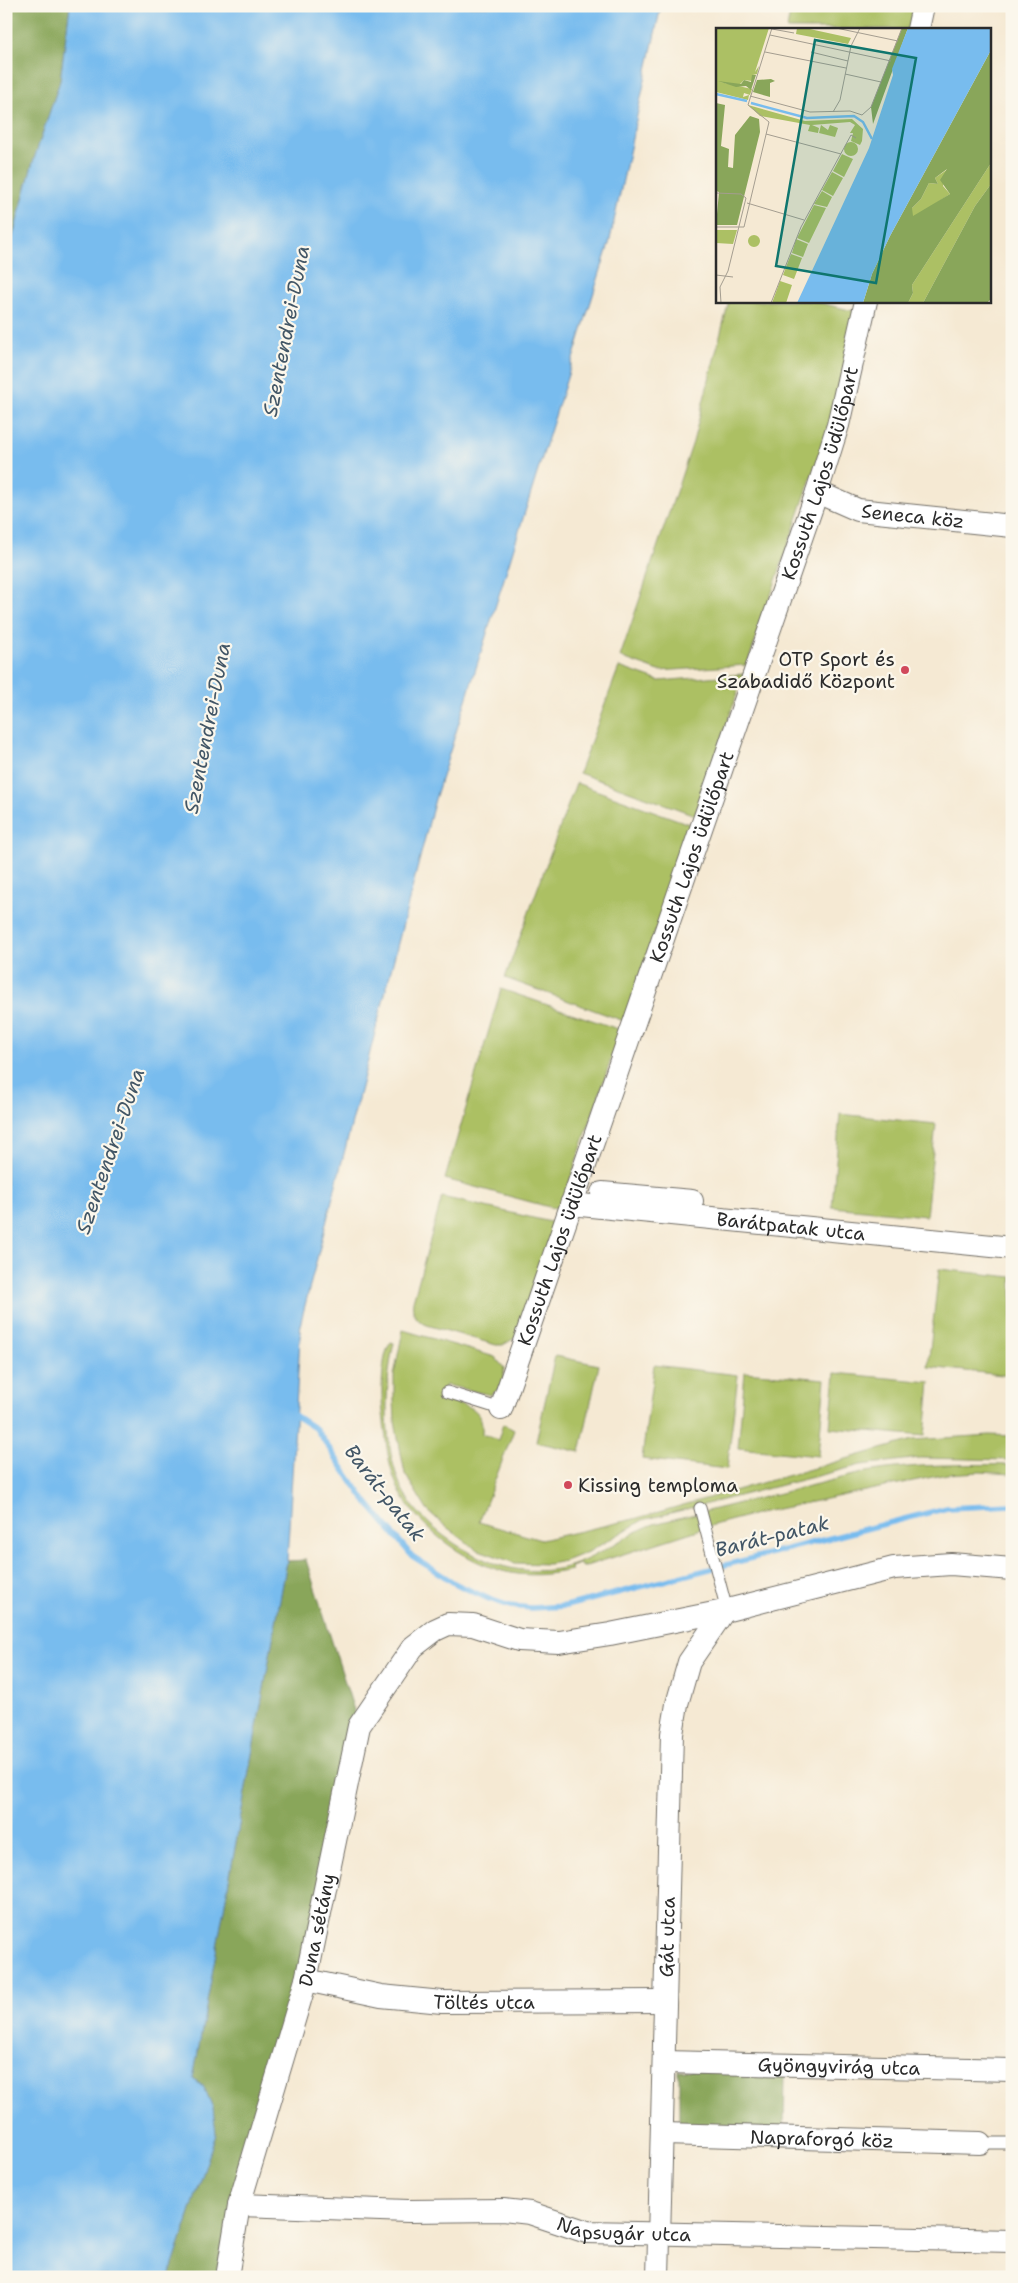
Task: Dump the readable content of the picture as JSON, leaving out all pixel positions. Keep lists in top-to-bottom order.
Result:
{
  "streets": {
    "street": [
      "Kossuth Lajos üdülőpart",
      "Seneca köz",
      "Barátpatak utca",
      "Duna sétány",
      "Gát utca",
      "Töltés utca",
      "Gyöngyvirág utca",
      "Napraforgó köz",
      "Napsugár utca"
    ]
  },
  "crossings": [
    ["Kossuth Lajos üdülőpart", "Seneca köz"],
    ["Kossuth Lajos üdülőpart", "Barátpatak utca"],
    ["Duna sétány", "Gát utca"],
    ["Duna sétány", "Töltés utca"],
    ["Duna sétány", "Napsugár utca"],
    ["Gát utca", "Töltés utca"],
    ["Gát utca", "Gyöngyvirág utca"],
    ["Gát utca", "Napraforgó köz"],
    ["Gát utca", "Napsugár utca"]
  ],
  "water": ["Szentendrei-Duna", "Barát-patak"],
  "places": ["OTP Sport és Szabadidő Központ", "Kissing temploma"]
}
